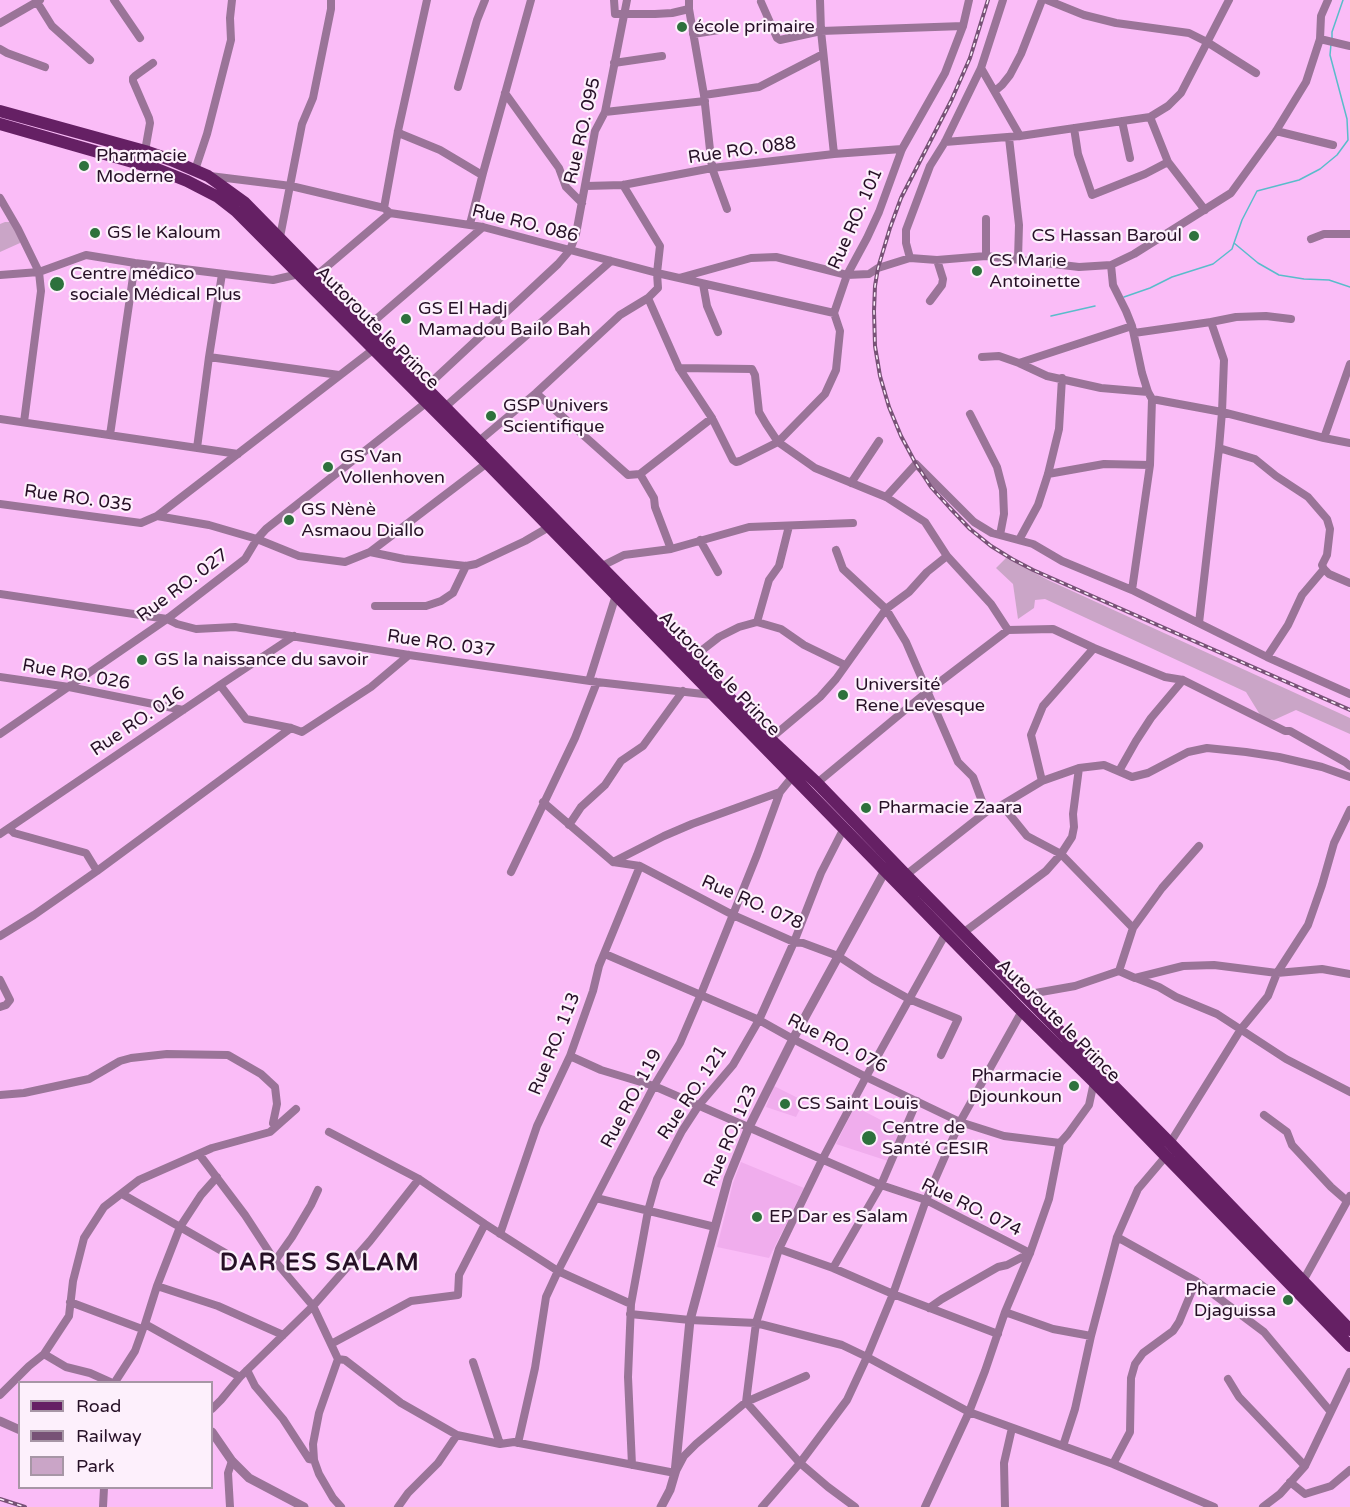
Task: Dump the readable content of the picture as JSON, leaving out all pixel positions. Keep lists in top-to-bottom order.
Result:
{
  "streets": {
    "main road": ["Autoroute le Prince"],
    "street": [
      "Rue RO. 095",
      "Rue RO. 088",
      "Rue RO. 101",
      "Rue RO. 086",
      "Rue RO. 035",
      "Rue RO. 027",
      "Rue RO. 037",
      "Rue RO. 026",
      "Rue RO. 016",
      "Rue RO. 078",
      "Rue RO. 113",
      "Rue RO. 076",
      "Rue RO. 121",
      "Rue RO. 119",
      "Rue RO. 123",
      "Rue RO. 074"
    ]
  },
  "crossings": [
    ["Rue RO. 095", "Rue RO. 088"],
    ["Rue RO. 095", "Rue RO. 086"],
    ["Rue RO. 095", "Autoroute le Prince"],
    ["Rue RO. 088", "Rue RO. 101"],
    ["Rue RO. 101", "Rue RO. 086"],
    ["Rue RO. 086", "Autoroute le Prince"],
    ["Autoroute le Prince", "Rue RO. 027"],
    ["Autoroute le Prince", "Rue RO. 037"],
    ["Autoroute le Prince", "Rue RO. 121"],
    ["Autoroute le Prince", "Rue RO. 119"],
    ["Autoroute le Prince", "Rue RO. 123"],
    ["Rue RO. 035", "Rue RO. 027"],
    ["Rue RO. 027", "Rue RO. 037"],
    ["Rue RO. 027", "Rue RO. 026"],
    ["Rue RO. 037", "Rue RO. 016"],
    ["Rue RO. 026", "Rue RO. 016"],
    ["Rue RO. 078", "Rue RO. 113"],
    ["Rue RO. 078", "Rue RO. 121"],
    ["Rue RO. 078", "Rue RO. 119"],
    ["Rue RO. 078", "Rue RO. 123"],
    ["Rue RO. 113", "Rue RO. 076"],
    ["Rue RO. 113", "Rue RO. 074"],
    ["Rue RO. 076", "Rue RO. 121"],
    ["Rue RO. 076", "Rue RO. 119"],
    ["Rue RO. 076", "Rue RO. 123"],
    ["Rue RO. 121", "Rue RO. 074"],
    ["Rue RO. 119", "Rue RO. 074"],
    ["Rue RO. 123", "Rue RO. 074"]
  ],
  "districts": ["DAR ES SALAM"],
  "places": [
    "école primaire",
    "Pharmacie Moderne",
    "GS le Kaloum",
    "CS Hassan Baroul",
    "CS Marie Antoinette",
    "Centre médico sociale Médical Plus",
    "GS El Hadj Mamadou Bailo Bah",
    "GSP Univers Scientifique",
    "GS Van Vollenhoven",
    "GS Nènè Asmaou Diallo",
    "GS la naissance du savoir",
    "Université Rene Levesque",
    "Pharmacie Zaara",
    "Pharmacie Djounkoun",
    "CS Saint Louis",
    "Centre de Santé CESIR",
    "EP Dar es Salam",
    "Pharmacie Djaguissa"
  ],
  "legend": ["Road", "Railway", "Park"]
}
